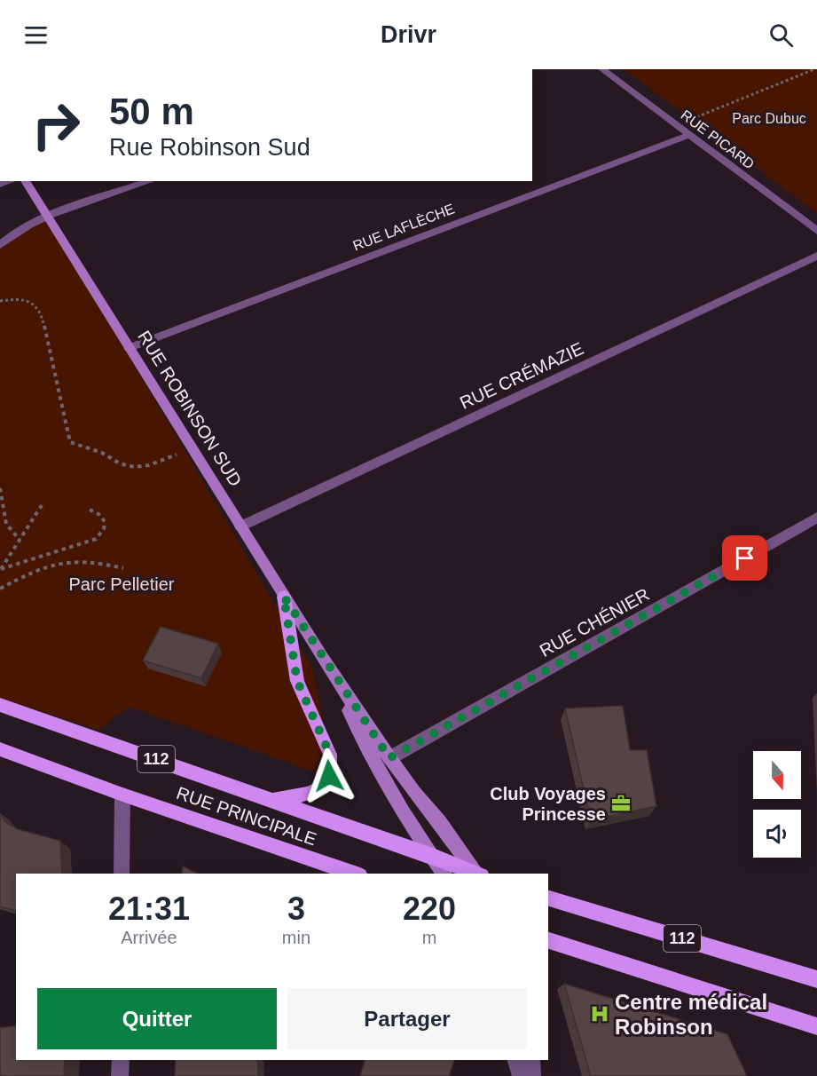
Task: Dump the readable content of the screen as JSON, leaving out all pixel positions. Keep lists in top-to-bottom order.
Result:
{
  "streets": {
    "main road": ["112", "RUE PRINCIPALE"],
    "street": [
      "RUE PICARD",
      "RUE LAFLÈCHE",
      "RUE CRÉMAZIE",
      "RUE ROBINSON SUD",
      "RUE CHÉNIER"
    ]
  },
  "crossings": [
    ["RUE PICARD", "RUE LAFLÈCHE"],
    ["RUE LAFLÈCHE", "RUE ROBINSON SUD"],
    ["RUE CRÉMAZIE", "RUE ROBINSON SUD"],
    ["RUE ROBINSON SUD", "RUE CHÉNIER"],
    ["RUE ROBINSON SUD", "RUE PRINCIPALE"]
  ],
  "parks": ["Parc Dubuc", "Parc Pelletier"],
  "places": {
    "office": ["Club Voyages Princesse"],
    "hospital": ["Centre médical Robinson"]
  },
  "north": "bottom",
  "page": {
    "header": "Drivr",
    "turn": ["50 m", "Rue Robinson Sud"],
    "eta": [
      "21:31",
      "Arrivée",
      "3",
      "min",
      "220",
      "m"
    ],
    "buttons": ["Quitter", "Partager"]
  }
}
